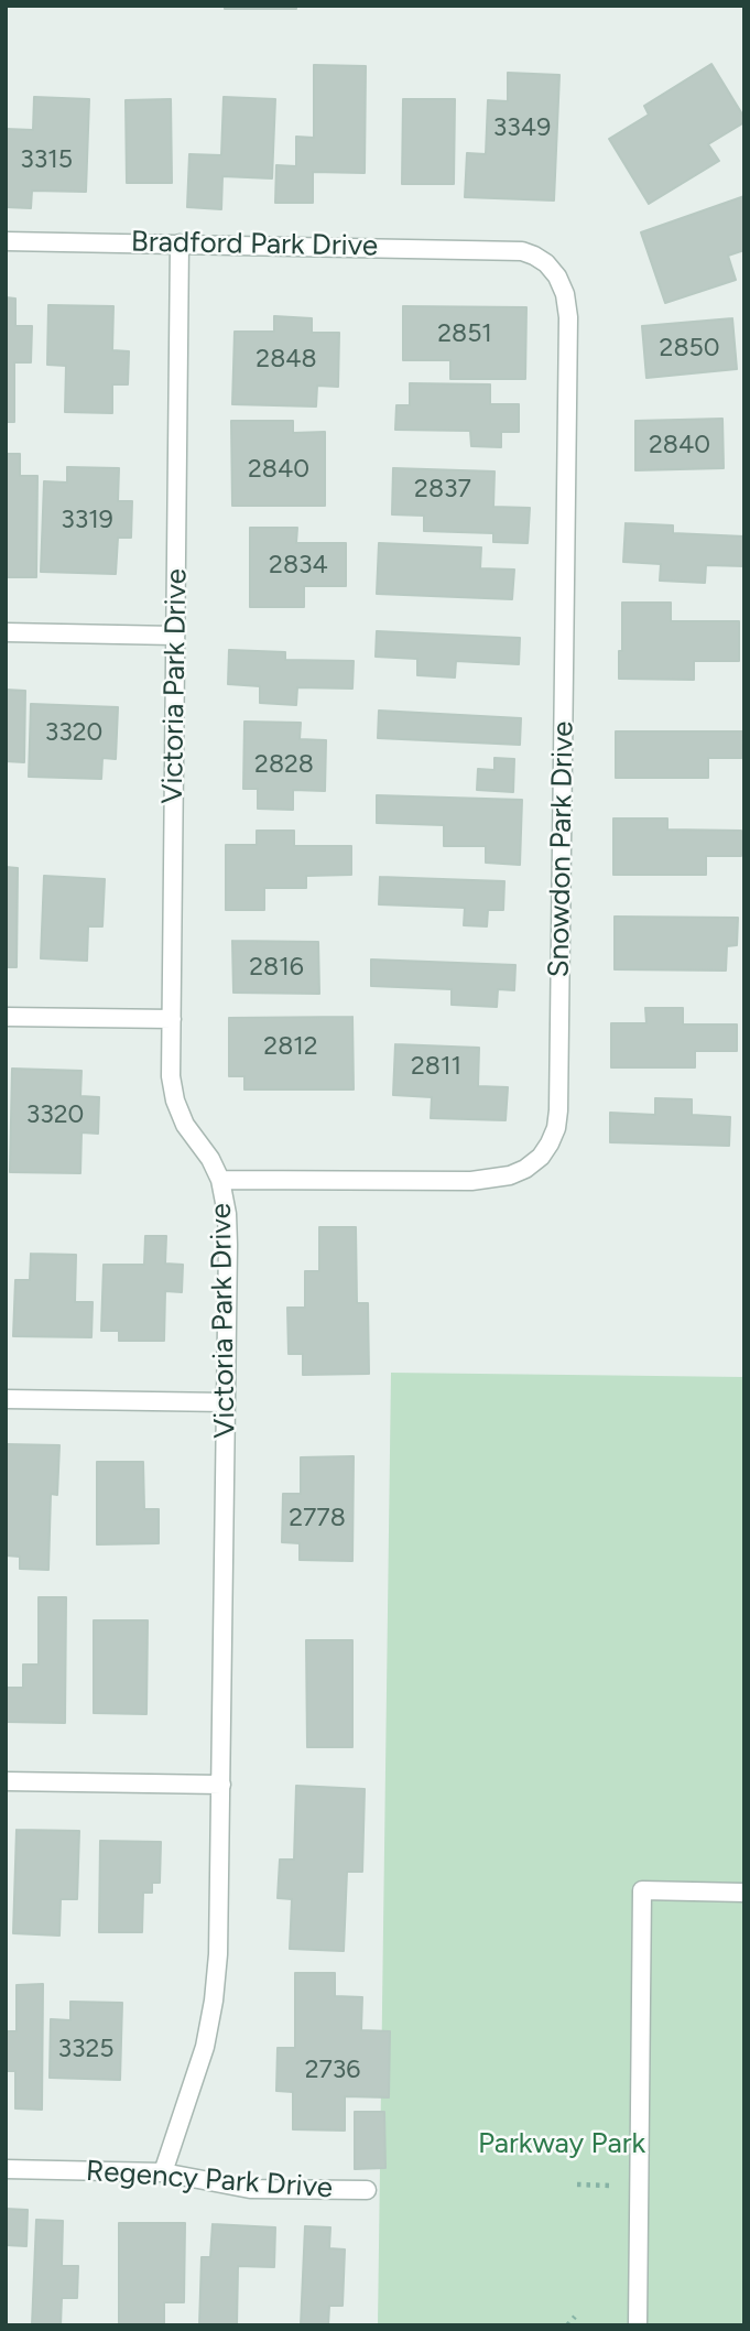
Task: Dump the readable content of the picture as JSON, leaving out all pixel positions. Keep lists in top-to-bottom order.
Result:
{
  "streets": {
    "lane": [
      "Bradford Park Drive",
      "Victoria Park Drive",
      "Snowdon Park Drive",
      "Regency Park Drive"
    ]
  },
  "crossings": [
    ["Bradford Park Drive", "Victoria Park Drive"],
    ["Bradford Park Drive", "Snowdon Park Drive"],
    ["Victoria Park Drive", "Snowdon Park Drive"],
    ["Victoria Park Drive", "Regency Park Drive"]
  ],
  "parks": ["Parkway Park"],
  "house_numbers": [
    "3349",
    "3315",
    "2851",
    "2850",
    "2848",
    "2840",
    "2840",
    "2837",
    "3319",
    "2834",
    "3320",
    "2828",
    "2816",
    "2812",
    "2811",
    "3320",
    "2778",
    "3325",
    "2736"
  ]
}
